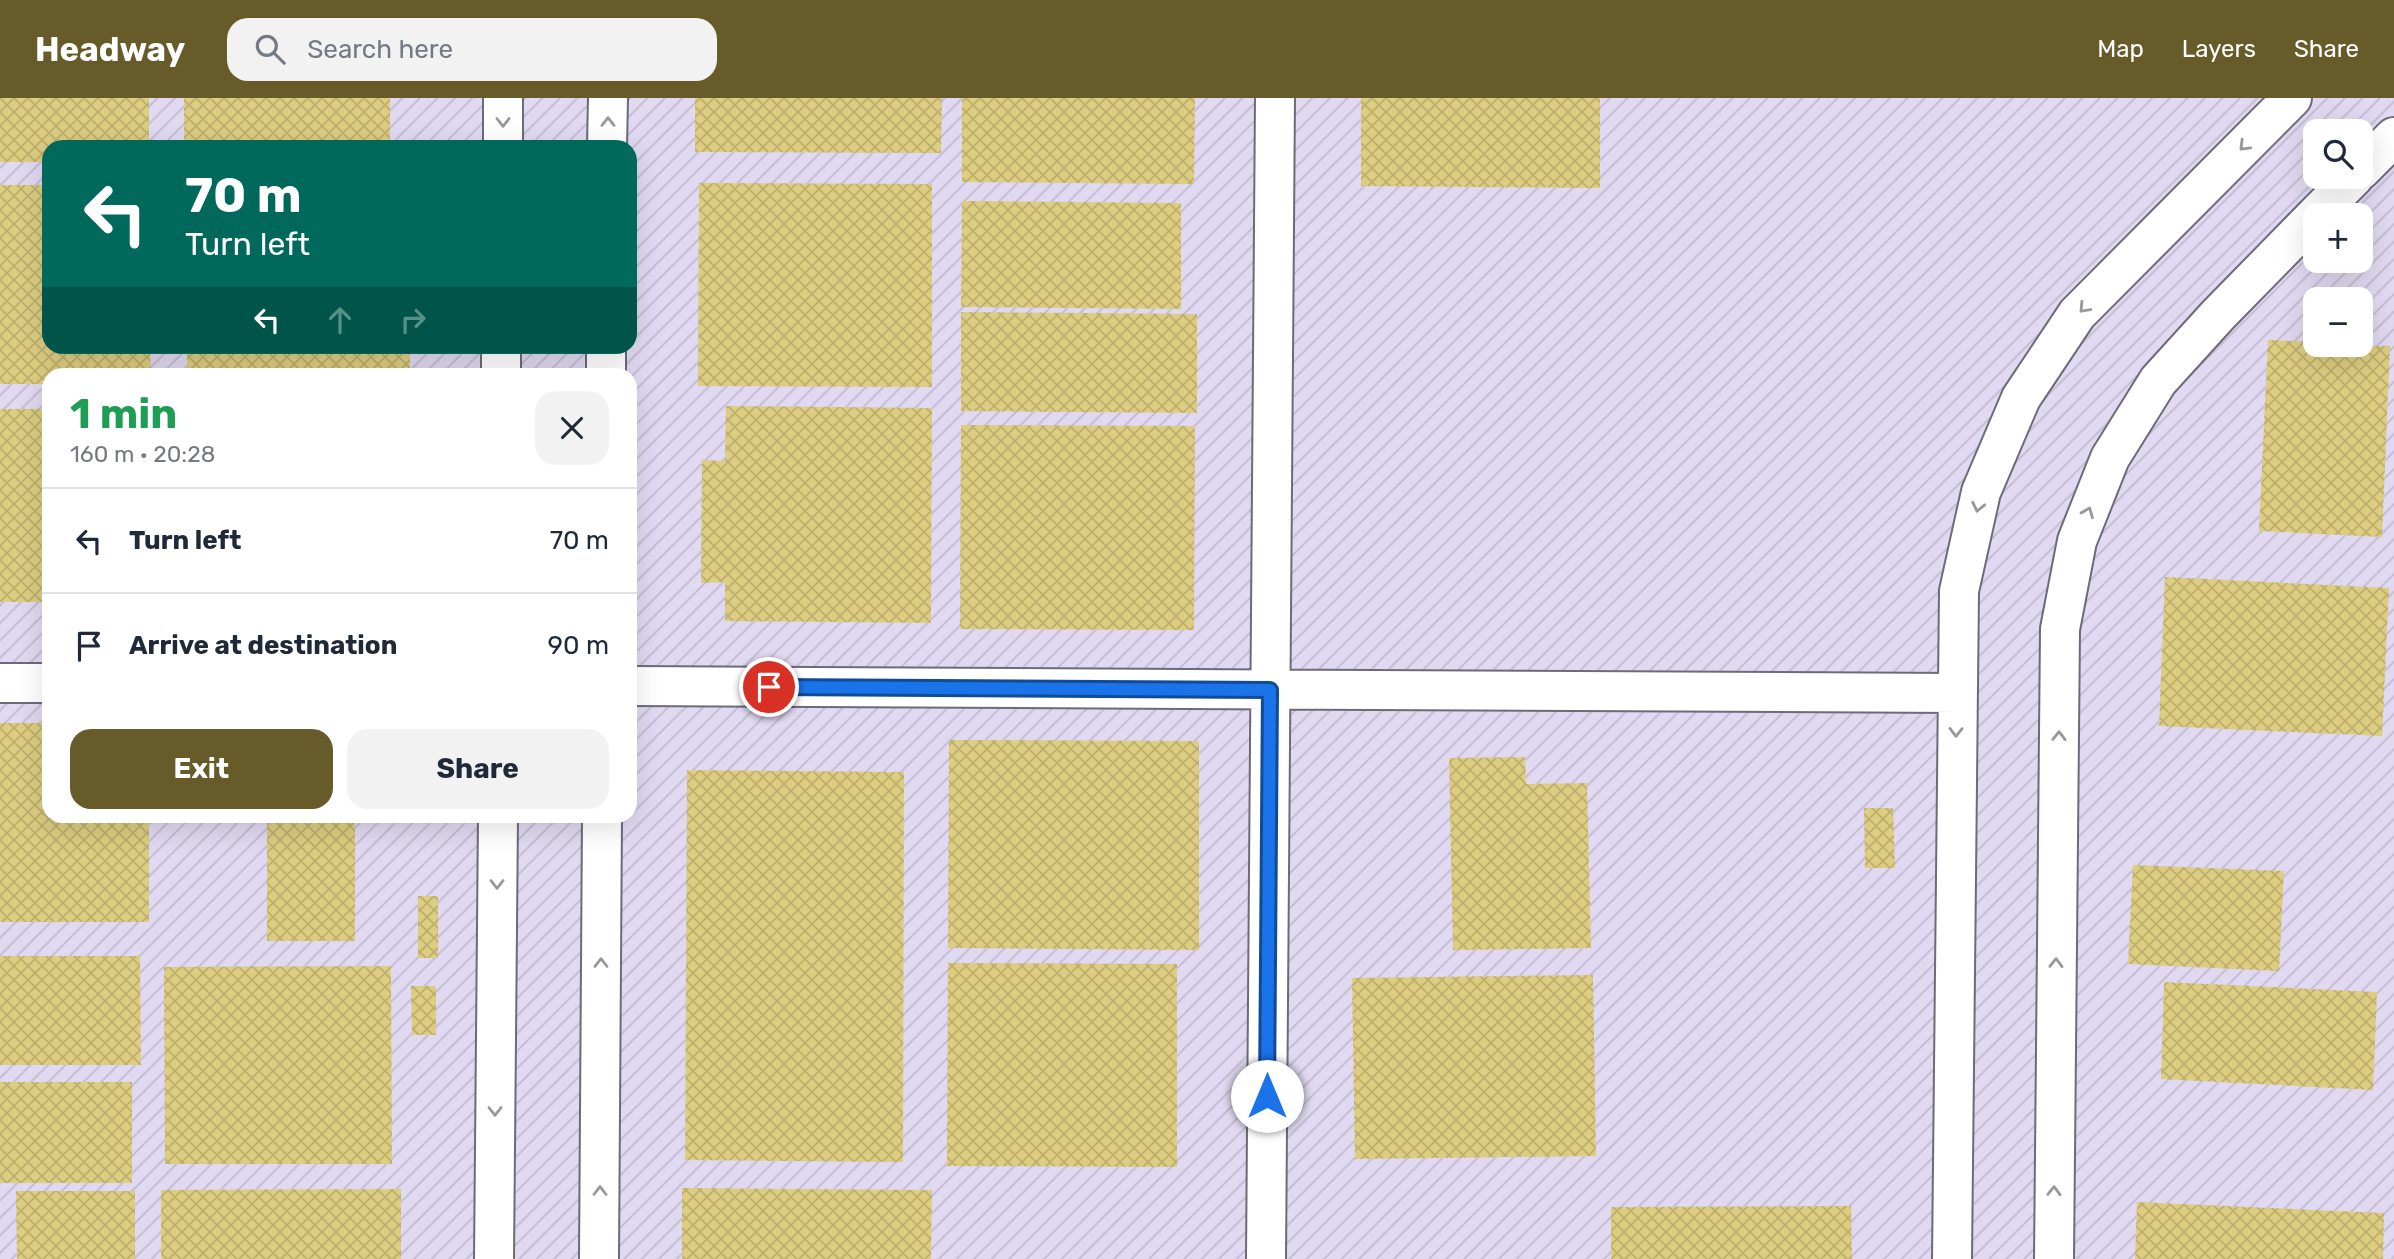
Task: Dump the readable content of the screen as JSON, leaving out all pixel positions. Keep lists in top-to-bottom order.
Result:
{
  "page": {
    "header": "Headway",
    "search": "Search here",
    "nav": ["Map", "Layers", "Share"],
    "map_buttons": ["+", "−"],
    "turn": ["70 m", "Turn left"],
    "heading": ["1 min", "160 m · 20:28"],
    "list": [
      {
        "name": "Turn left",
        "value": "70 m"
      },
      {
        "name": "Arrive at destination",
        "value": "90 m"
      }
    ],
    "buttons": ["Exit", "Share"]
  }
}
